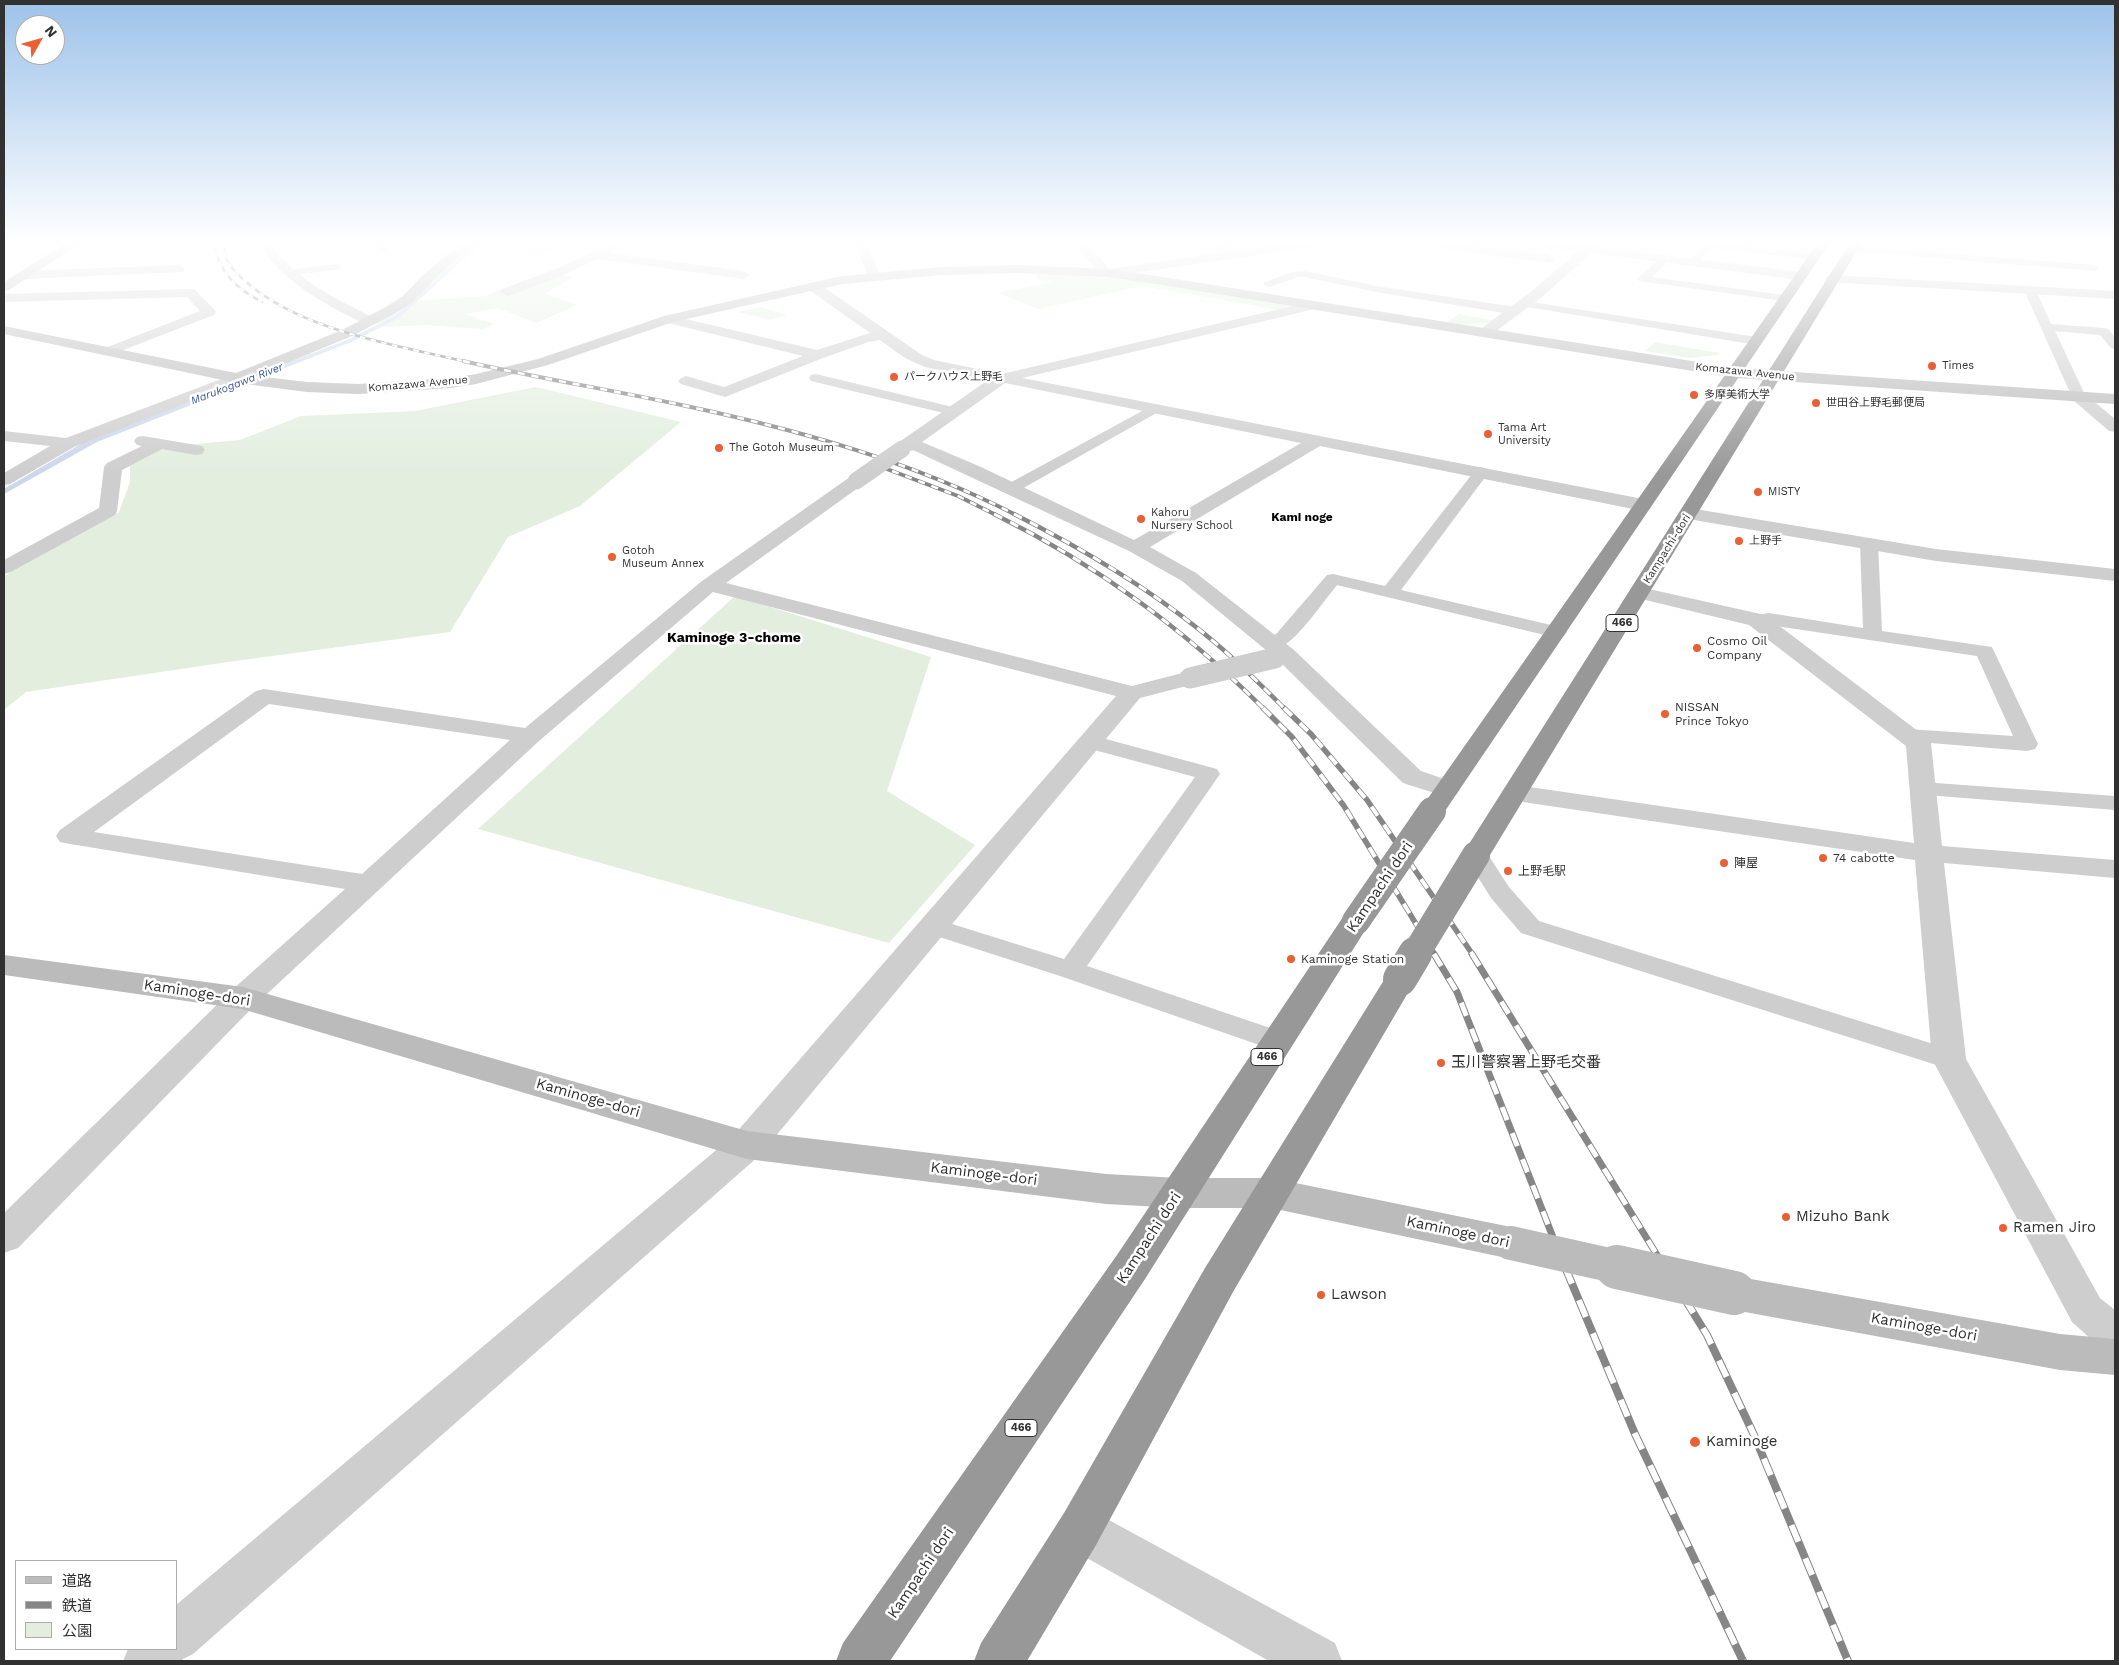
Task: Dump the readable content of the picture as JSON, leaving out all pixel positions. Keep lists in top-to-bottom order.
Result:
{
  "streets": {
    "highway": ["Kampachi-dori", "466", "Kampachi dori"],
    "street": ["Komazawa Avenue", "Kaminoge-dori", "Kaminoge dori"]
  },
  "crossings": [
    ["Komazawa Avenue", "Kampachi-dori"],
    ["Komazawa Avenue", "466"],
    ["Kampachi-dori", "466"],
    ["466", "Kampachi dori"],
    ["466", "Kaminoge dori"],
    ["Kampachi dori", "Kaminoge-dori"],
    ["Kampachi dori", "Kaminoge dori"],
    ["Kaminoge-dori", "Kaminoge dori"]
  ],
  "districts": ["Kami noge", "Kaminoge 3-chome"],
  "water": ["Marukogawa River"],
  "places": [
    "Times",
    "パークハウス上野毛",
    "多摩美術大学",
    "世田谷上野毛郵便局",
    "Tama Art University",
    "The Gotoh Museum",
    "MISTY",
    "Kahoru Nursery School",
    "上野手",
    "Gotoh Museum Annex",
    "Cosmo Oil Company",
    "NISSAN Prince Tokyo",
    "74 cabotte",
    "陣屋",
    "上野毛駅",
    "Kaminoge Station",
    "玉川警察署上野毛交番",
    "Mizuho Bank",
    "Ramen Jiro",
    "Lawson",
    "Kaminoge"
  ],
  "legend": ["道路", "鉄道", "公園"],
  "north": "top right"
}
